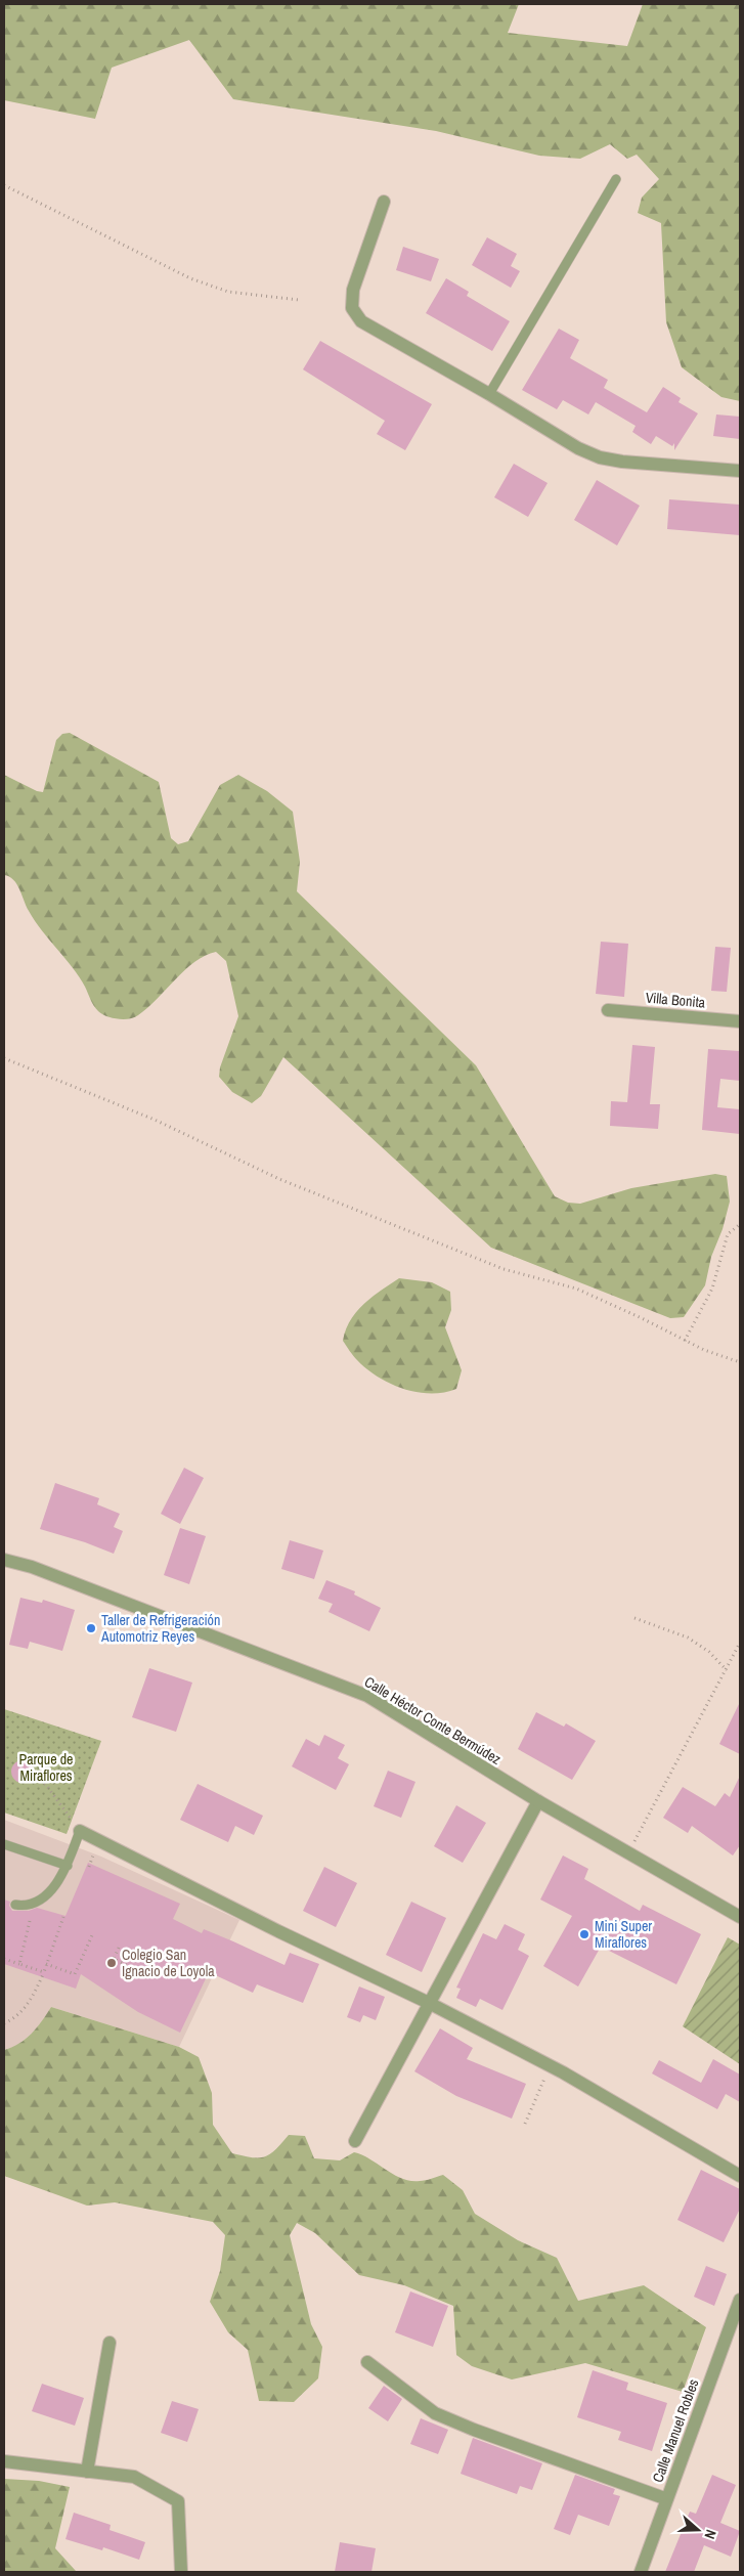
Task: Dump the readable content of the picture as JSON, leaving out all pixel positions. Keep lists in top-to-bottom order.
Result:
{
  "streets": {
    "street": ["Villa Bonita", "Calle Héctor Conte Bermúdez", "Calle Manuel Robles"]
  },
  "parks": ["Parque de Miraflores"],
  "places": ["Taller de Refrigeración Automotriz Reyes", "Mini Super Miraflores", "Colegio San Ignacio de Loyola"],
  "north": "right"
}
